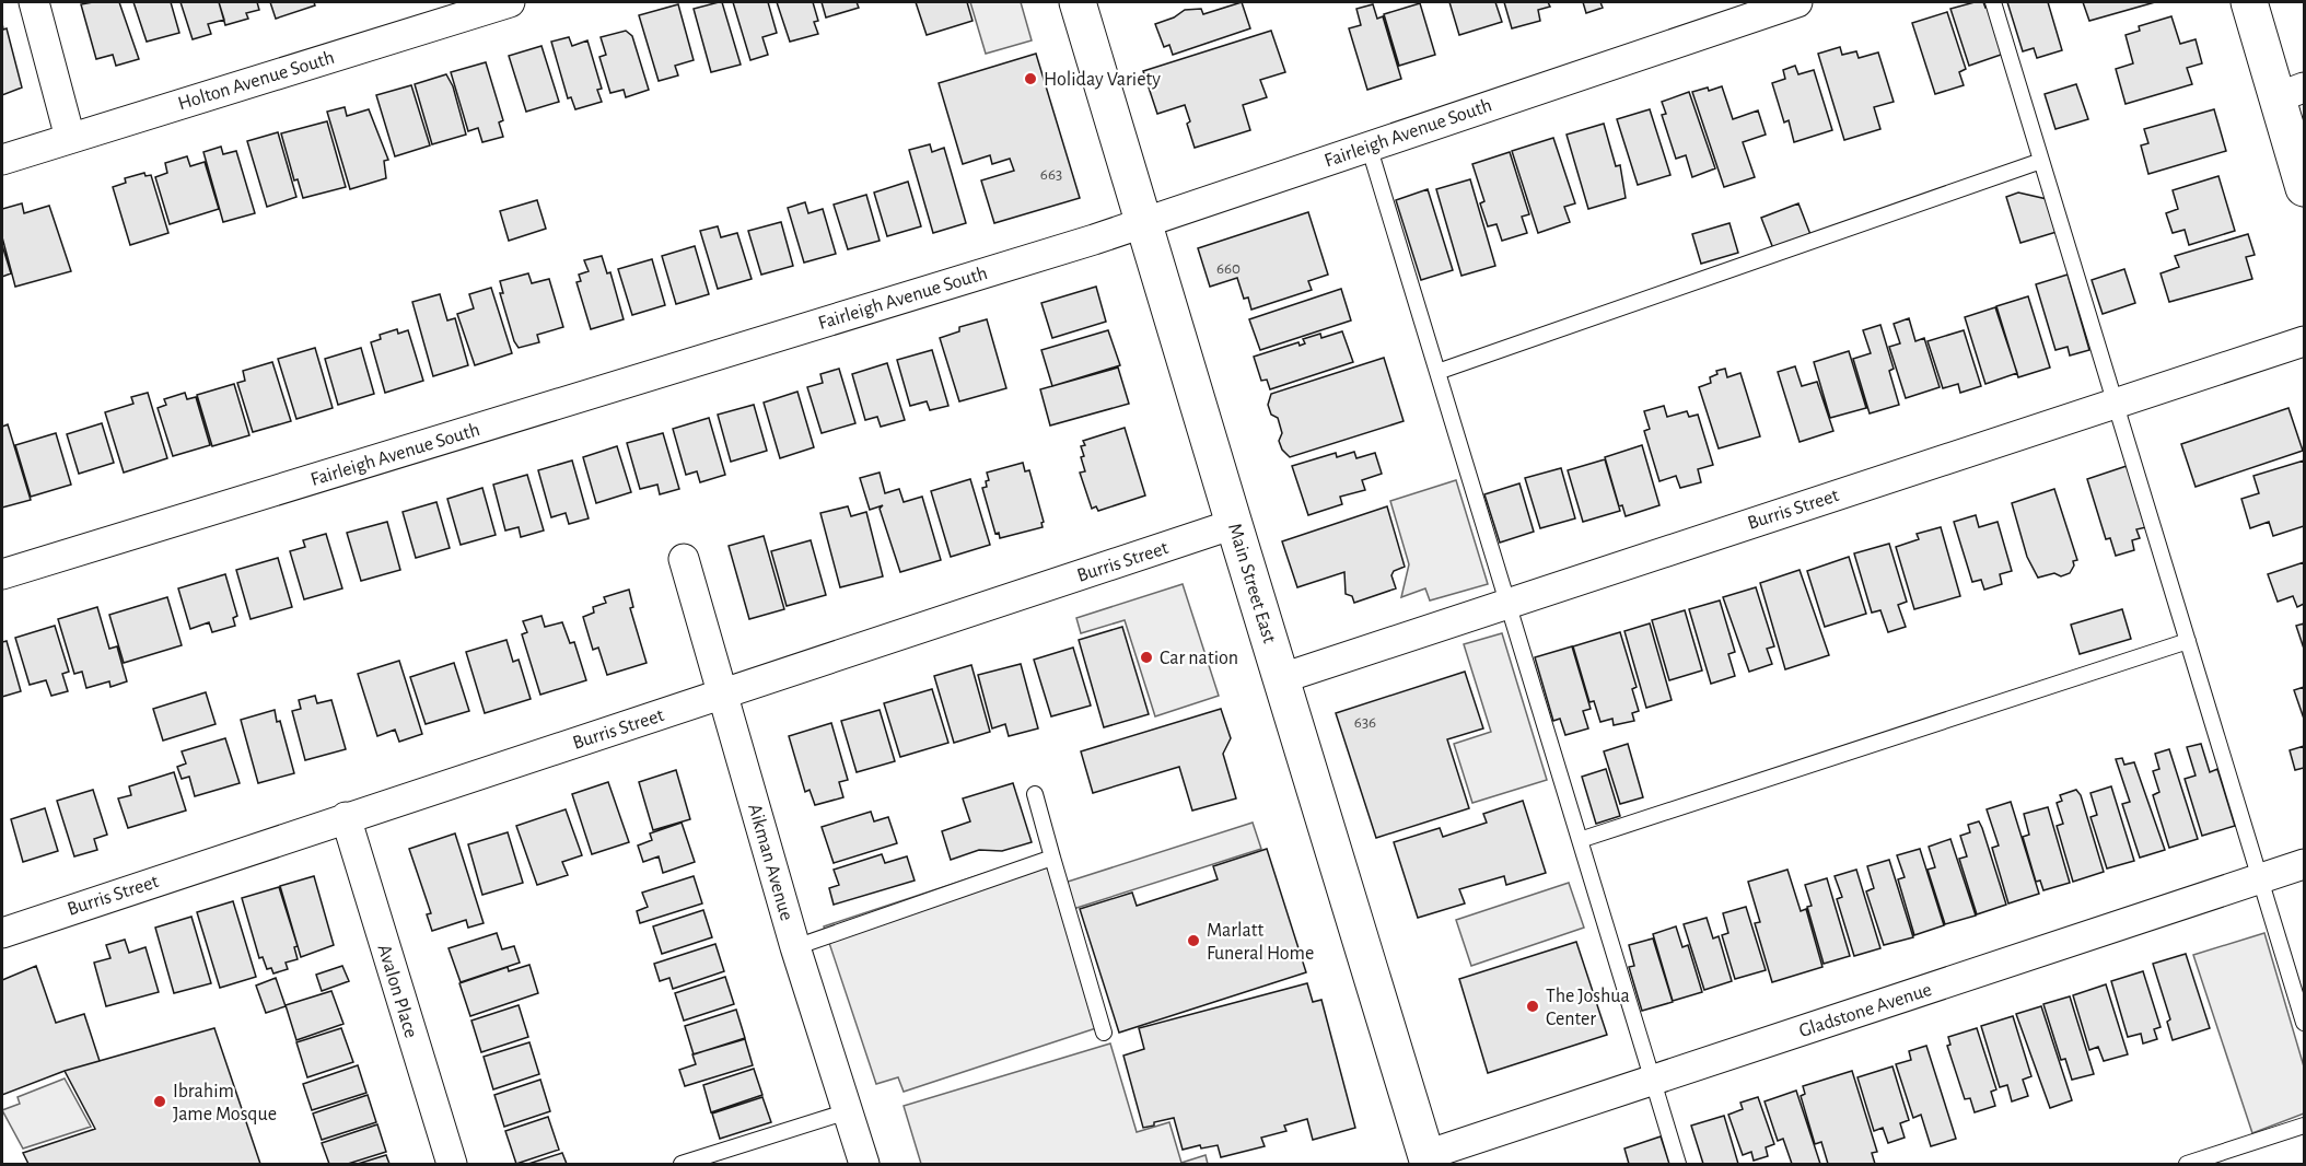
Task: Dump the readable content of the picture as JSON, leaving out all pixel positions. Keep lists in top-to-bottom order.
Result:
{
  "streets": {
    "main road": ["Main Street East"],
    "street": [
      "Holton Avenue South",
      "Fairleigh Avenue South",
      "Burris Street",
      "Aikman Avenue",
      "Avalon Place",
      "Gladstone Avenue"
    ]
  },
  "crossings": [
    ["Fairleigh Avenue South", "Main Street East"],
    ["Burris Street", "Main Street East"],
    ["Burris Street", "Aikman Avenue"],
    ["Burris Street", "Avalon Place"],
    ["Main Street East", "Gladstone Avenue"]
  ],
  "places": [
    "Holiday Variety",
    "Car nation",
    "Marlatt Funeral Home",
    "The Joshua Center",
    "Ibrahim Jame Mosque"
  ],
  "house_numbers": ["663", "660", "636"]
}
